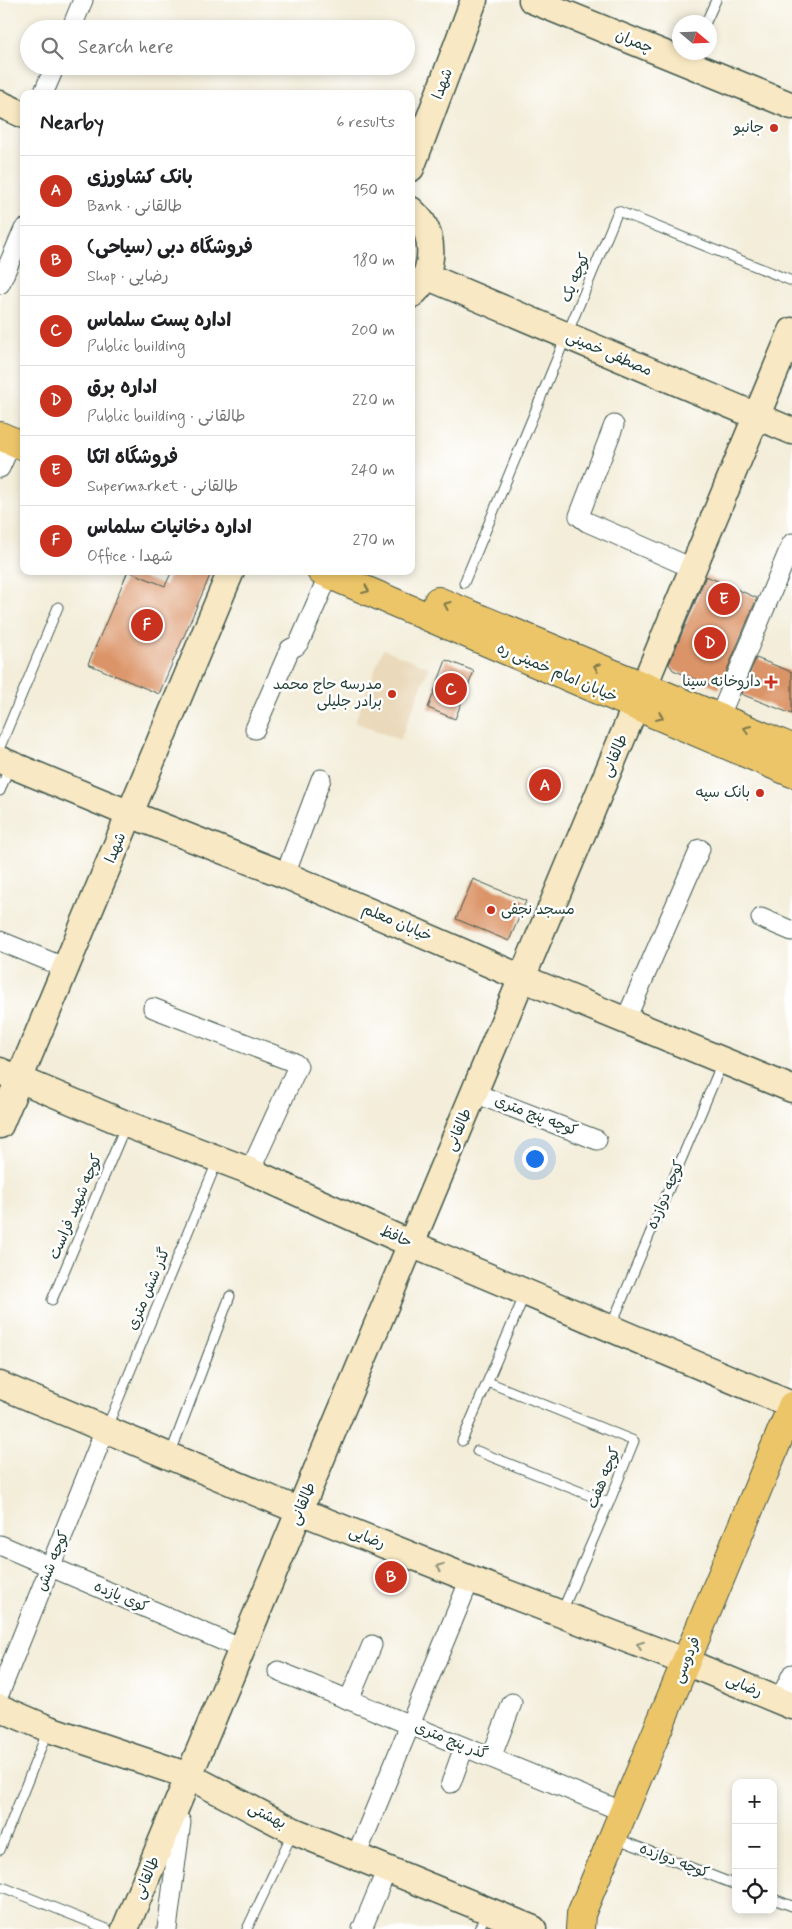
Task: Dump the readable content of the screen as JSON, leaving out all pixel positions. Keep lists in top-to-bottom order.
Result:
{
  "streets": {
    "main road": ["خیابان امام خمینی ره", "فردوسی"],
    "street": [
      "چمران",
      "شهدا",
      "مصطفی خمینی",
      "طالقانی",
      "خیابان معلم",
      "کوچه پنج متری",
      "حافظ",
      "رضایی",
      "کوچه شش",
      "کوی یازده",
      "گذر پنج متری",
      "بهشتی"
    ],
    "lane": [
      "کوچه یک",
      "کوچه دوازده",
      "کوچه شهید فراست",
      "گذر شش متری",
      "کوچه هفت"
    ]
  },
  "crossings": [
    ["شهدا", "خیابان معلم"],
    ["شهدا", "حافظ"],
    ["کوچه یک", "مصطفی خمینی"],
    ["مصطفی خمینی", "طالقانی"],
    ["خیابان امام خمینی ره", "طالقانی"],
    ["طالقانی", "خیابان معلم"],
    ["طالقانی", "کوچه پنج متری"],
    ["طالقانی", "حافظ"],
    ["طالقانی", "رضایی"],
    ["طالقانی", "کوی یازده"],
    ["طالقانی", "بهشتی"],
    ["خیابان معلم", "کوچه دوازده"],
    ["کوچه دوازده", "حافظ"],
    ["کوچه دوازده", "فردوسی"],
    ["کوچه شهید فراست", "حافظ"],
    ["حافظ", "گذر شش متری"],
    ["حافظ", "فردوسی"],
    ["گذر شش متری", "رضایی"],
    ["گذر شش متری", "کوچه شش"],
    ["کوچه هفت", "رضایی"],
    ["رضایی", "کوچه شش"],
    ["رضایی", "فردوسی"],
    ["کوچه شش", "کوی یازده"],
    ["فردوسی", "گذر پنج متری"]
  ],
  "one_way": ["رضایی"],
  "places": {
    "other": [
      "جانبو",
      "مدرسه حاج محمد برادر جلیلی",
      "بانک سپه",
      "مسجد نجفی"
    ],
    "health": ["داروخانه سینا"]
  },
  "north": "right",
  "page": {
    "search": "Search here",
    "heading": ["Nearby", "6 results"],
    "list": [
      {
        "mark": "A",
        "name": "بانک کشاورزی",
        "note": "Bank · طالقانی",
        "value": "150 m"
      },
      {
        "mark": "B",
        "name": "فروشگاه دبی (سیاحی)",
        "note": "Shop · رضایی",
        "value": "180 m"
      },
      {
        "mark": "C",
        "name": "اداره پست سلماس",
        "note": "Public building",
        "value": "200 m"
      },
      {
        "mark": "D",
        "name": "اداره برق",
        "note": "Public building · طالقانی",
        "value": "220 m"
      },
      {
        "mark": "E",
        "name": "فروشگاه اتکا",
        "note": "Supermarket · طالقانی",
        "value": "240 m"
      },
      {
        "mark": "F",
        "name": "اداره دخانیات سلماس",
        "note": "Office · شهدا",
        "value": "270 m"
      }
    ],
    "pins": [
      "E",
      "F",
      "D",
      "C",
      "A",
      "B"
    ],
    "map_buttons": ["+", "−"]
  }
}
